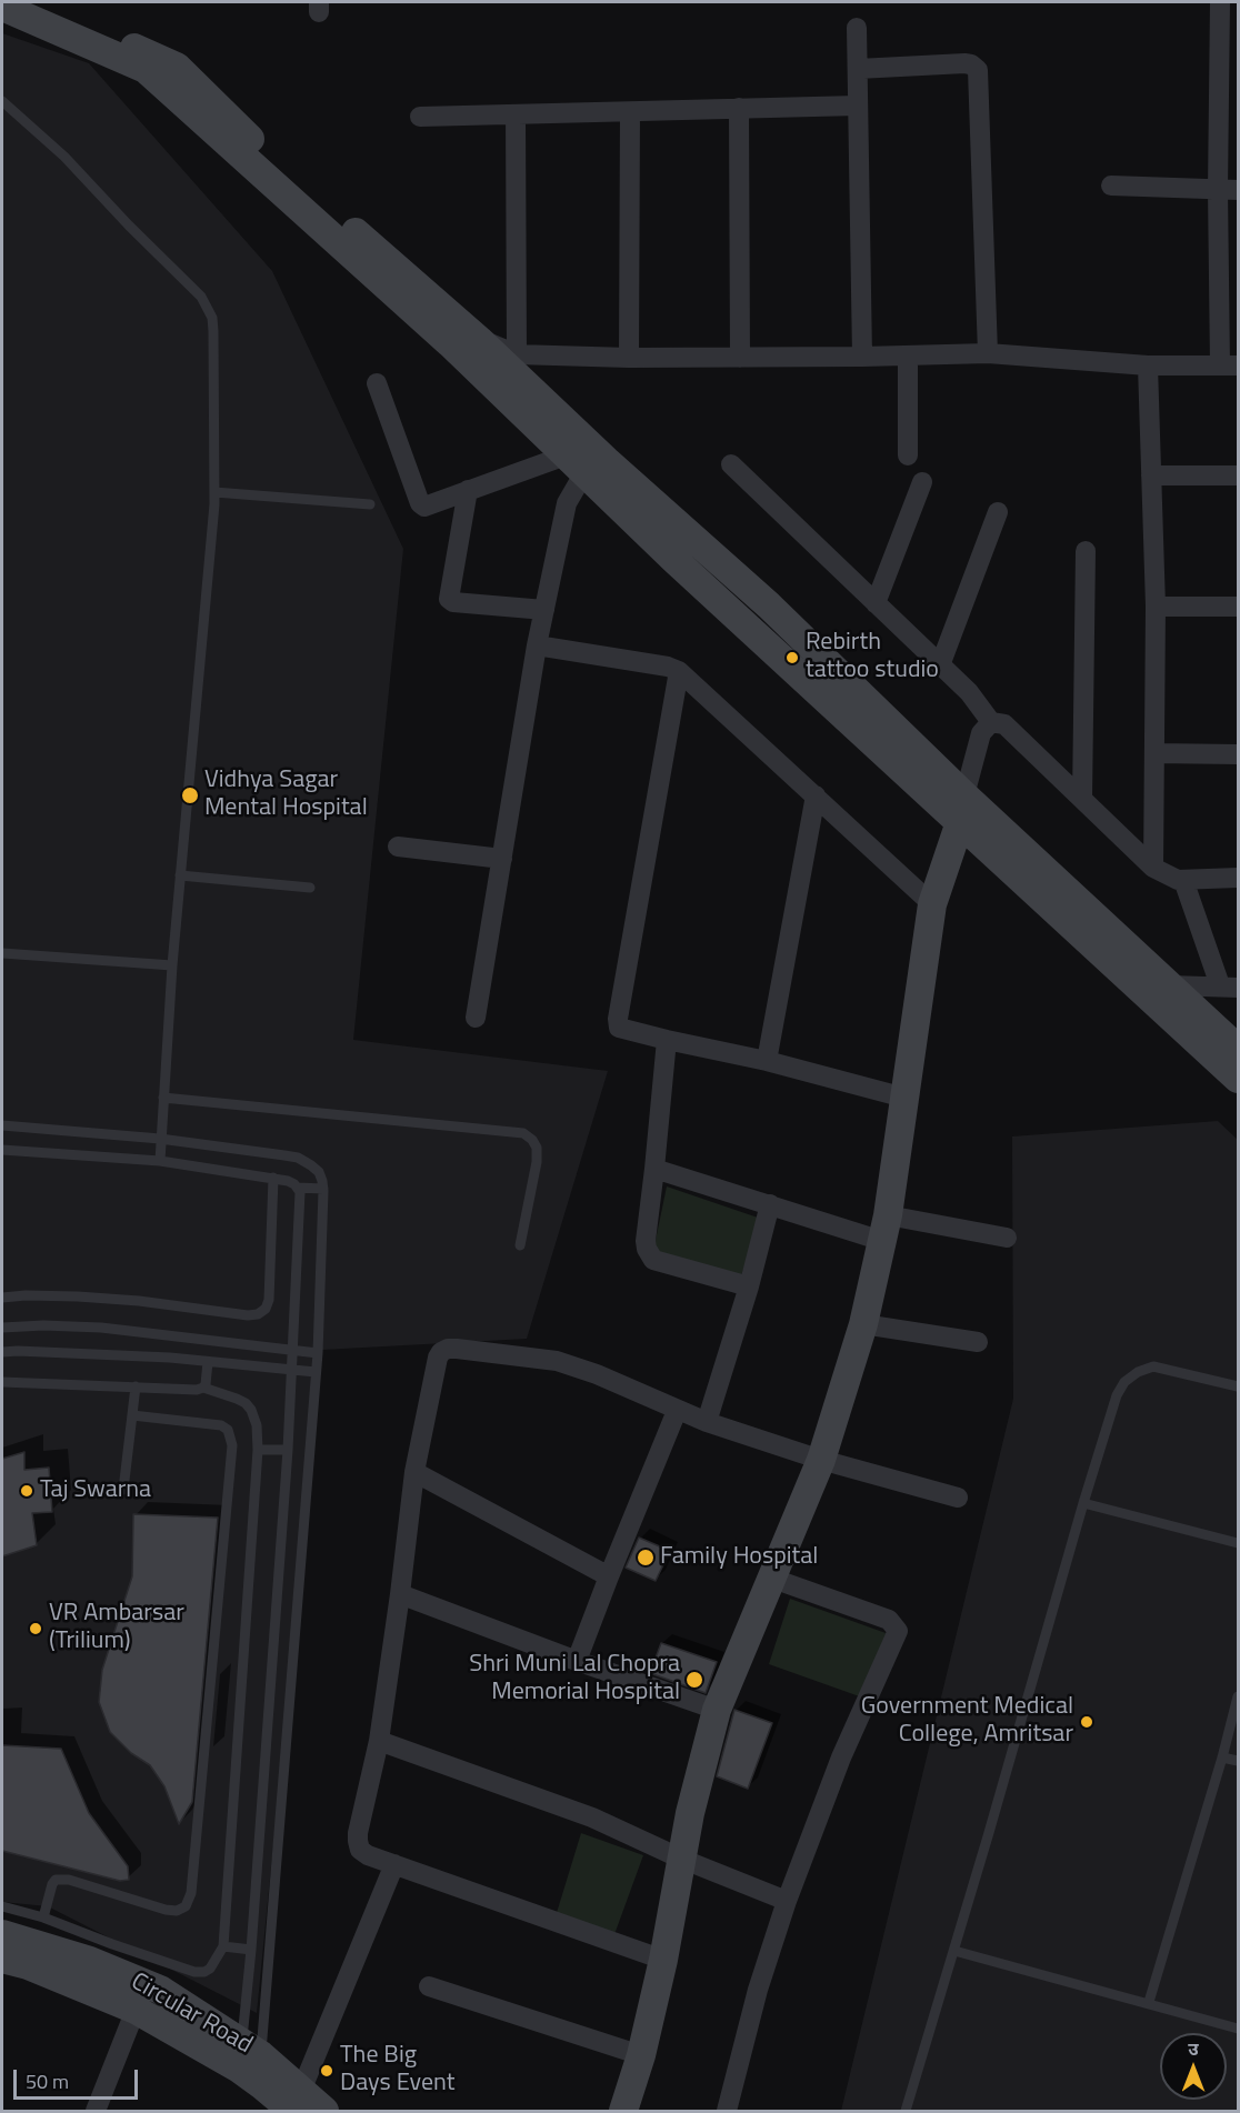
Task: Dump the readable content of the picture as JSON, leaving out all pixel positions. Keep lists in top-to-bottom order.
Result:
{
  "streets": {
    "street": ["Circular Road"]
  },
  "places": [
    "Rebirth tattoo studio",
    "Vidhya Sagar Mental Hospital",
    "Taj Swarna",
    "Family Hospital",
    "VR Ambarsar (Trilium)",
    "Shri Muni Lal Chopra Memorial Hospital",
    "Government Medical College, Amritsar",
    "The Big Days Event"
  ],
  "scale_bar": "50 m",
  "north": "top"
}
